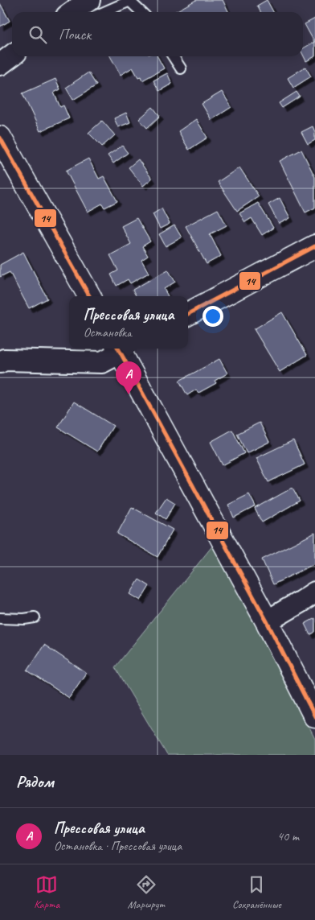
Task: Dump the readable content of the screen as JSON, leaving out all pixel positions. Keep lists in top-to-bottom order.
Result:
{
  "lines": ["transit line 14"],
  "page": {
    "search": "Поиск",
    "popup": ["Прессовая улица", "Остановка"],
    "pins": "A",
    "heading": "Рядом",
    "list": [
      {
        "mark": "A",
        "name": "Прессовая улица",
        "note": "Остановка · Прессовая улица",
        "value": "40 m"
      }
    ],
    "nav": ["Карта", "Маршрут", "Сохранённые"]
  }
}
